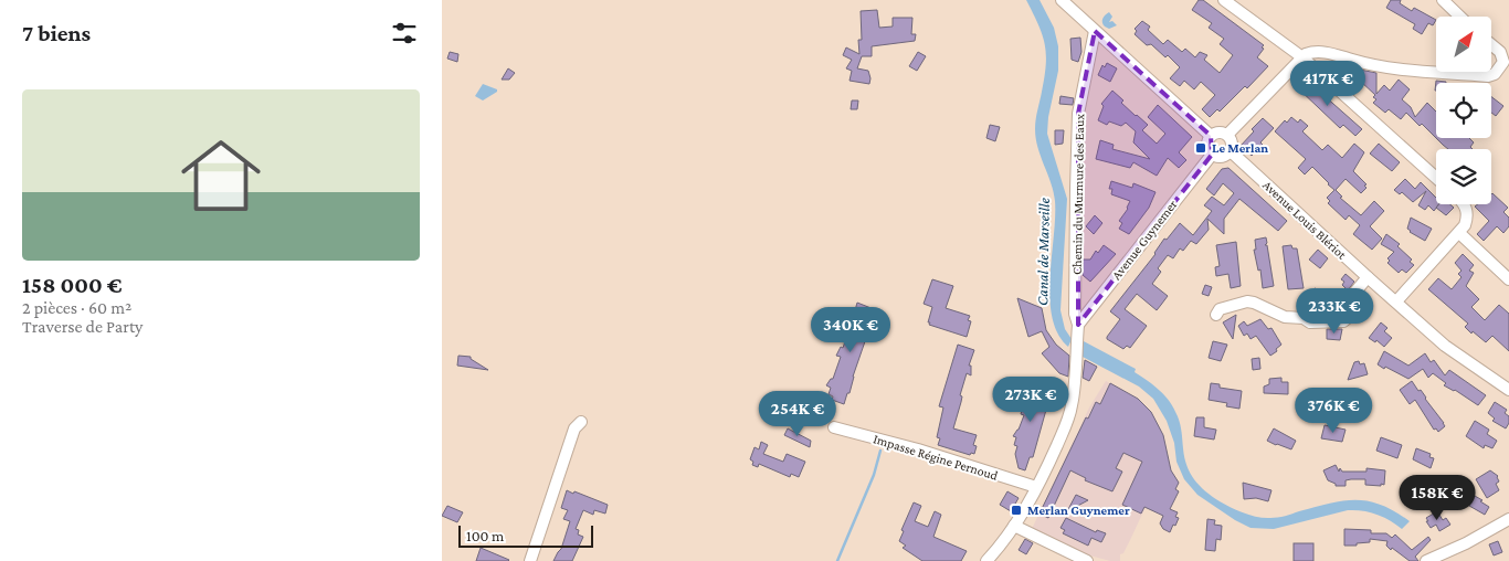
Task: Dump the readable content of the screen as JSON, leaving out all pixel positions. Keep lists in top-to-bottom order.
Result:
{
  "streets": {
    "street": [
      "Chemin du Murmure des Eaux",
      "Avenue Louis Blériot",
      "Avenue Guynemer",
      "Impasse Régine Pernoud"
    ]
  },
  "crossings": [
    ["Chemin du Murmure des Eaux", "Avenue Guynemer"],
    ["Chemin du Murmure des Eaux", "Impasse Régine Pernoud"],
    ["Avenue Louis Blériot", "Avenue Guynemer"]
  ],
  "water": ["Canal de Marseille"],
  "places": {
    "transit": ["Le Merlan", "Merlan Guynemer"]
  },
  "scale_bar": "100 m",
  "north": "top right",
  "page": {
    "heading": "7 biens",
    "price": [
      "417K €",
      "233K €",
      "340K €",
      "273K €",
      "376K €",
      "254K €",
      "158K €"
    ],
    "list": [
      {
        "name": "158 000 €",
        "note": "2 pièces · 60 m² · Traverse de Party"
      }
    ],
    "scale": "100 m"
  }
}
